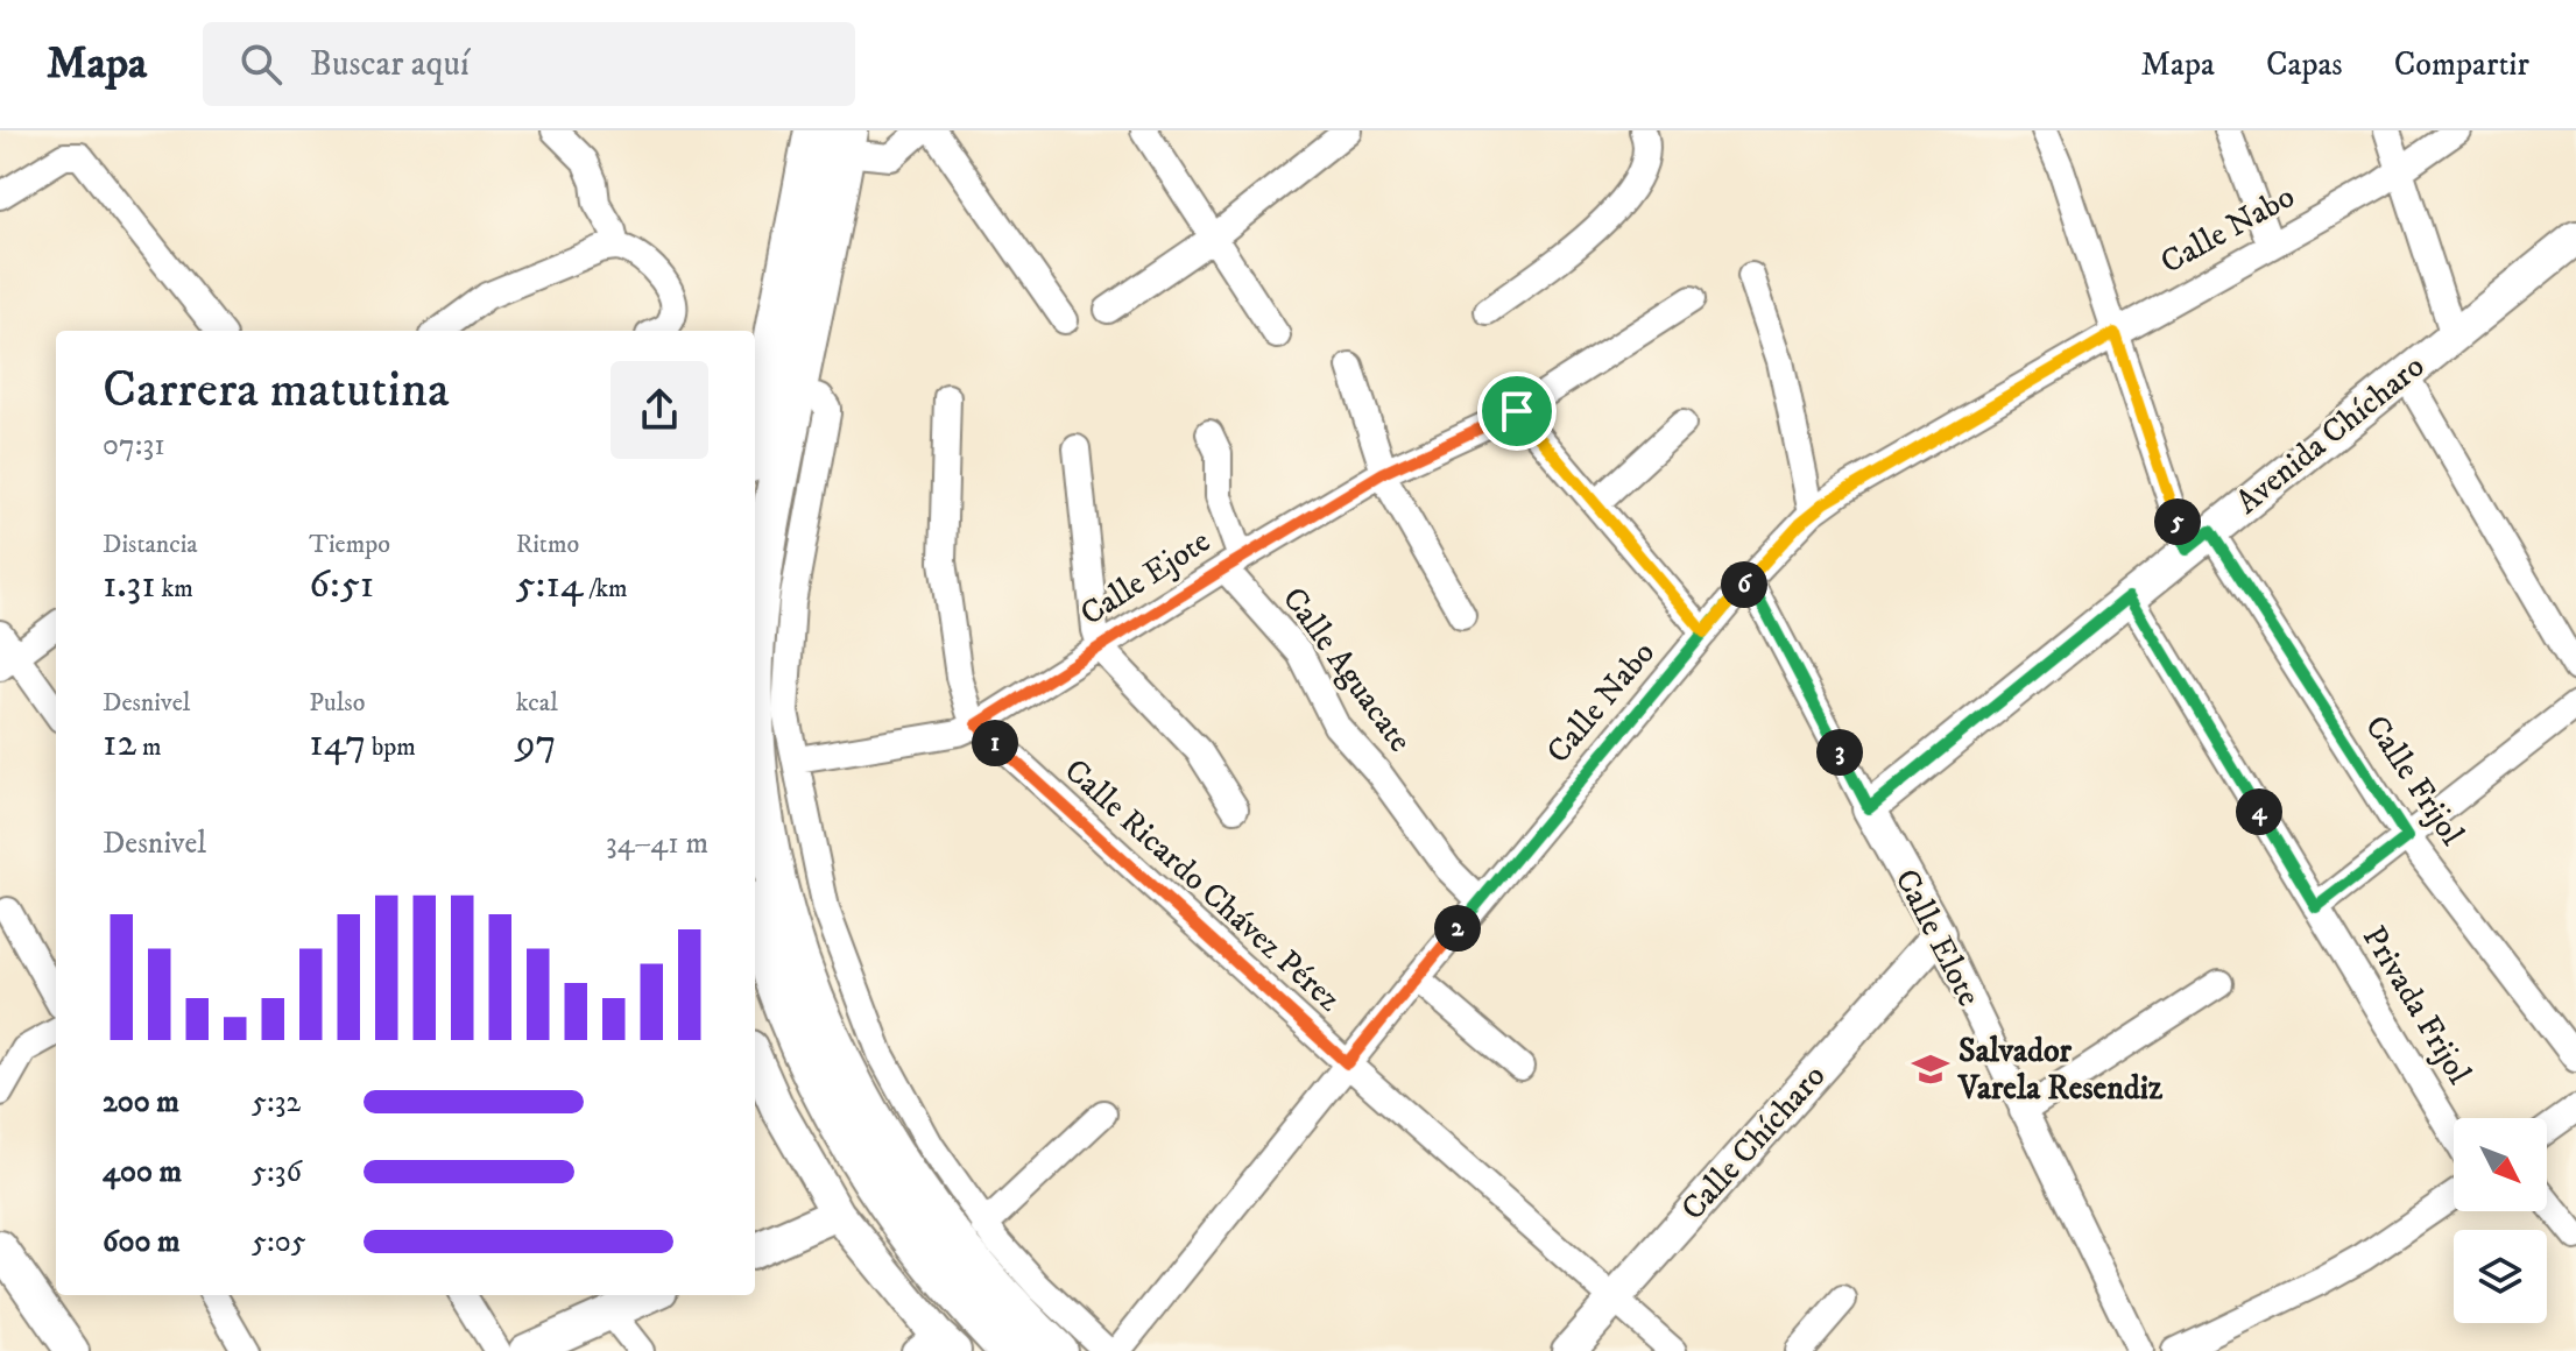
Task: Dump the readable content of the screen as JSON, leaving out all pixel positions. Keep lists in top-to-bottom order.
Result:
{
  "streets": {
    "street": [
      "Calle Nabo",
      "Avenida Chícharo",
      "Calle Ejote",
      "Calle Aguacate",
      "Calle Frijol",
      "Calle Ricardo Chávez Pérez",
      "Calle Elote",
      "Privada Frijol",
      "Calle Chícharo"
    ]
  },
  "crossings": [
    ["Calle Nabo", "Calle Aguacate"],
    ["Calle Nabo", "Calle Frijol"],
    ["Calle Nabo", "Calle Ricardo Chávez Pérez"],
    ["Calle Nabo", "Calle Elote"],
    ["Avenida Chícharo", "Calle Frijol"],
    ["Avenida Chícharo", "Calle Elote"],
    ["Avenida Chícharo", "Privada Frijol"],
    ["Calle Ejote", "Calle Aguacate"],
    ["Calle Ejote", "Calle Ricardo Chávez Pérez"],
    ["Calle Ricardo Chávez Pérez", "Calle Chícharo"],
    ["Calle Elote", "Calle Chícharo"]
  ],
  "places": {
    "school or university": ["Salvador Varela Resendiz"]
  },
  "north": "bottom right",
  "page": {
    "header": "Mapa",
    "search": "Buscar aquí",
    "nav": ["Mapa", "Capas", "Compartir"],
    "heading": ["Carrera matutina", "07:31"],
    "stats": [
      ["Distancia", "1.31 km"],
      ["Tiempo", "6:51"],
      ["Ritmo", "5:14 /km"],
      ["Desnivel", "12 m"],
      ["Pulso", "147 bpm"],
      ["kcal", "97"]
    ],
    "pins": [
      "5",
      "6",
      "1",
      "3",
      "4",
      "2"
    ],
    "chart": ["Desnivel", "34–41 m"],
    "list": [
      {
        "name": "200 m",
        "note": "5:32"
      },
      {
        "name": "400 m",
        "note": "5:36"
      },
      {
        "name": "600 m",
        "note": "5:05"
      }
    ]
  }
}
